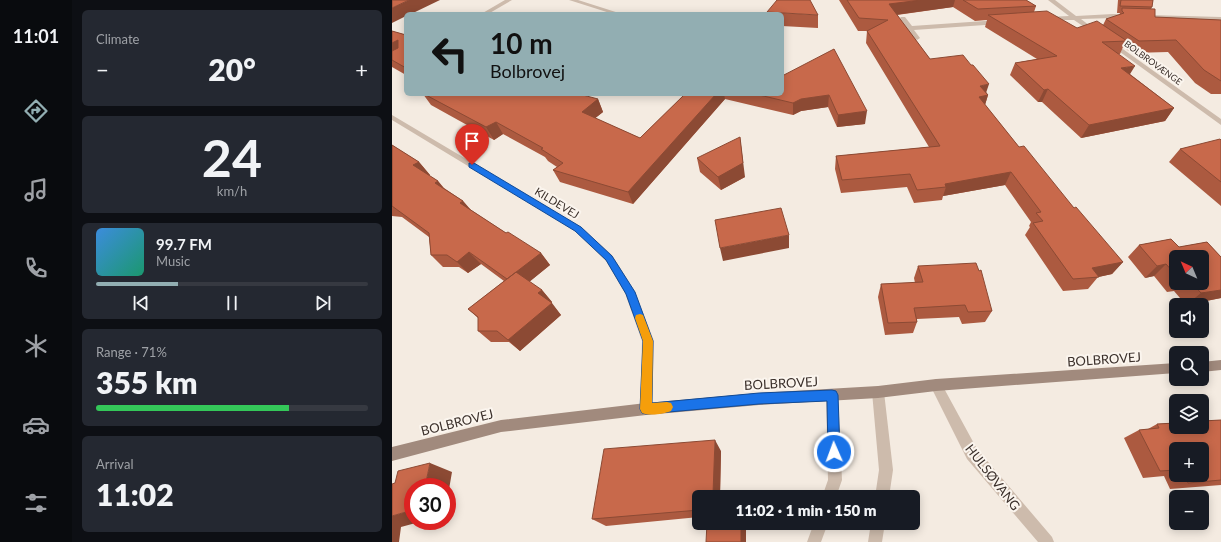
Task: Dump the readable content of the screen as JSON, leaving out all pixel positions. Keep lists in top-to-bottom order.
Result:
{
  "streets": {
    "street": [
      "BOLBROVÆNGE",
      "KILDEVEJ",
      "BOLBROVEJ",
      "HULSØVANG"
    ]
  },
  "crossings": [
    ["KILDEVEJ", "BOLBROVEJ"],
    ["BOLBROVEJ", "HULSØVANG"]
  ],
  "north": "top left",
  "page": {
    "tabs": "11:01",
    "tile": [
      "Climate",
      ["24", "km/h"],
      ["Range · 71%", "355 km"],
      ["Arrival", "11:02"]
    ],
    "turn": ["10 m", "Bolbrovej"],
    "heat": ["−", "20°", "+"],
    "song": ["99.7 FM", "Music"],
    "map_buttons": ["+", "−"],
    "limit": "30",
    "trip": "11:02 · 1 min · 150 m"
  }
}
